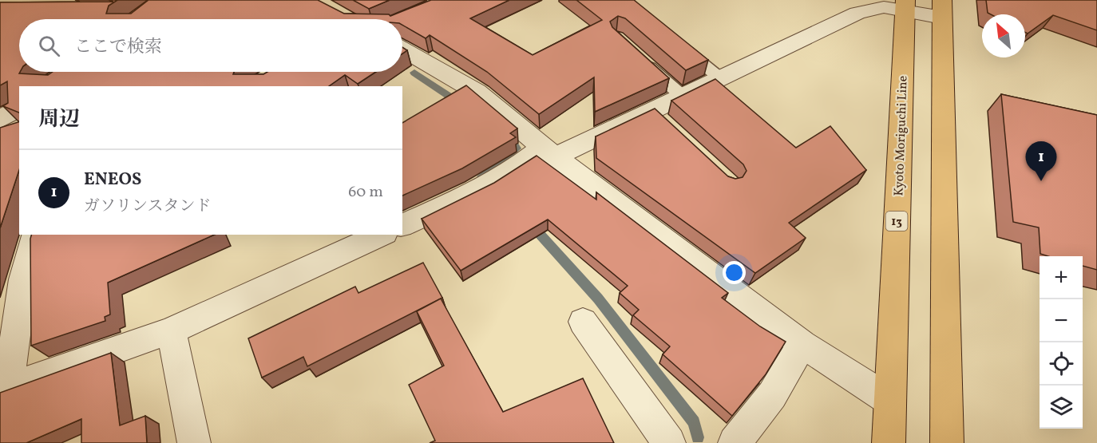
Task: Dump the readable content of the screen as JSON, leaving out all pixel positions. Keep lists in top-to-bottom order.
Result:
{
  "streets": {
    "main road": ["Kyoto Moriguchi Line", "13"]
  },
  "north": "top left",
  "page": {
    "search": "ここで検索",
    "heading": "周辺",
    "pins": "1",
    "list": [
      {
        "mark": "1",
        "name": "ENEOS",
        "note": "ガソリンスタンド",
        "value": "60 m"
      }
    ],
    "map_buttons": ["+", "−"]
  }
}
